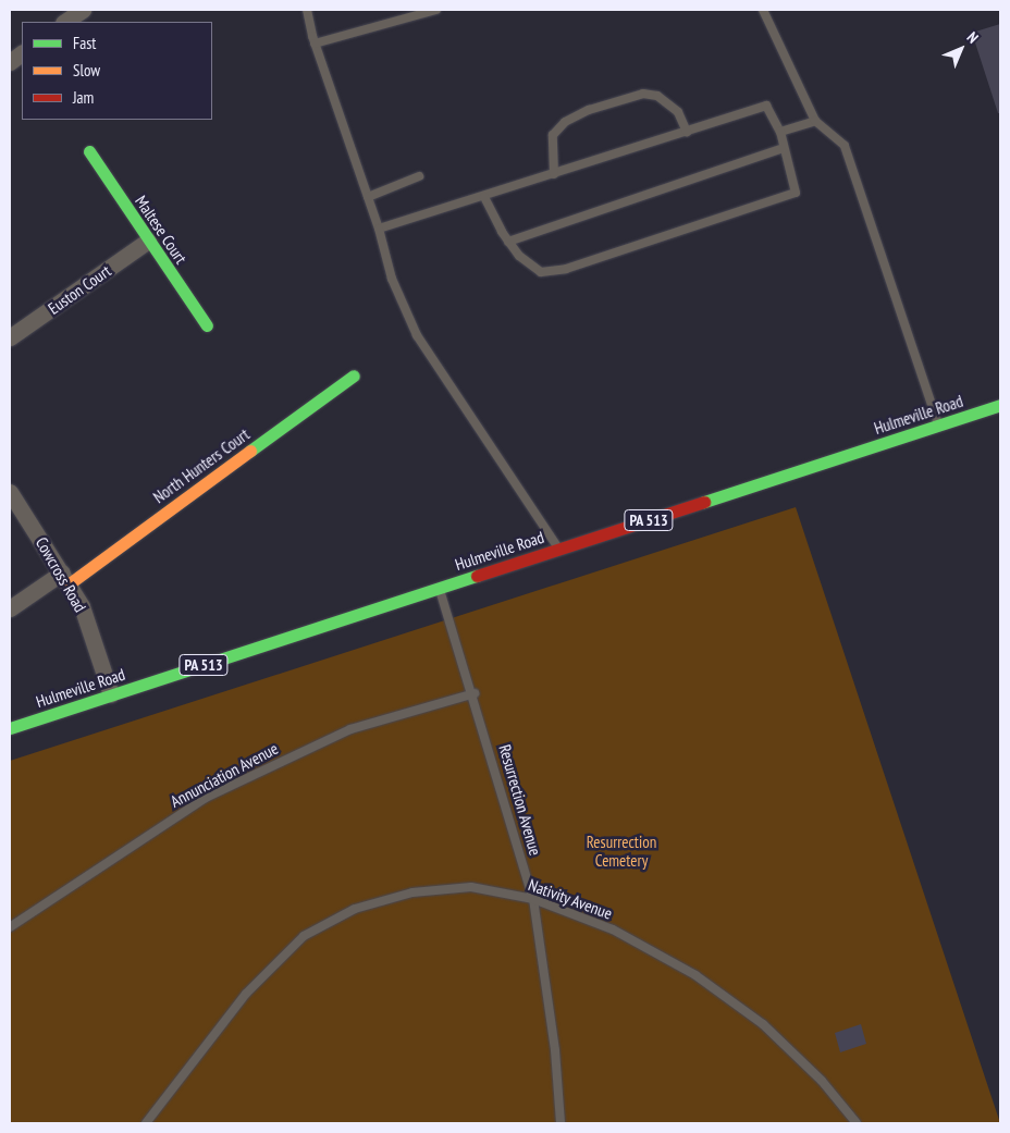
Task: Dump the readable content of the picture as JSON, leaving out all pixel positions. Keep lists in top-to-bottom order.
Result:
{
  "streets": {
    "main road": [
      "Maltese Court",
      "Hulmeville Road",
      "North Hunters Court",
      "PA 513"
    ],
    "street": ["Euston Court", "Cowcross Road"],
    "lane": ["Annunciation Avenue", "Resurrection Avenue", "Nativity Avenue"]
  },
  "crossings": [
    ["Maltese Court", "Euston Court"],
    ["Hulmeville Road", "Cowcross Road"],
    ["Hulmeville Road", "Resurrection Avenue"],
    ["North Hunters Court", "Cowcross Road"],
    ["Annunciation Avenue", "Resurrection Avenue"],
    ["Resurrection Avenue", "Nativity Avenue"]
  ],
  "parks": ["Resurrection Cemetery"],
  "legend": ["Fast", "Slow", "Jam"],
  "north": "top right"
}
